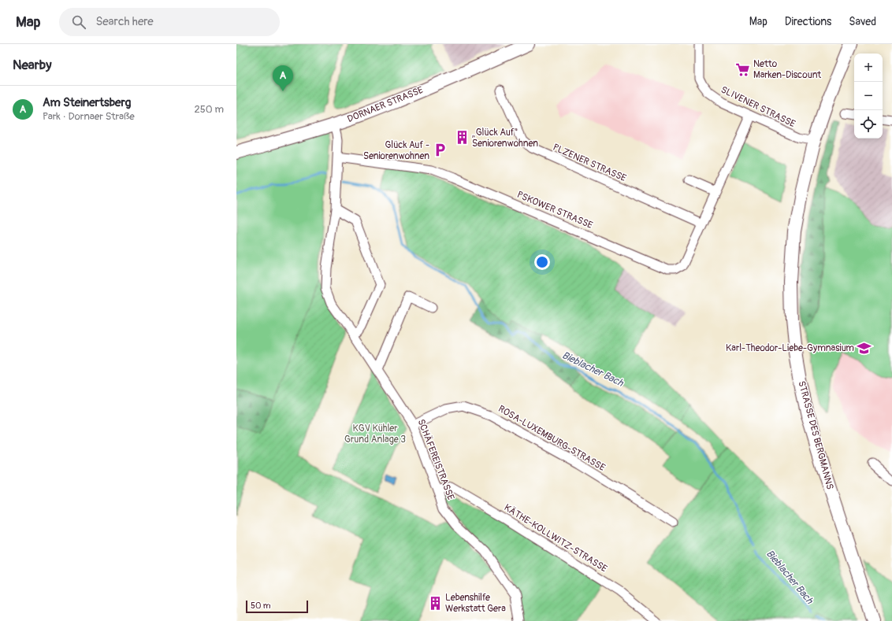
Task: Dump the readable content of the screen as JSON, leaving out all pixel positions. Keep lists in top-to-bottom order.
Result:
{
  "streets": {
    "main road": ["DORNAER STRASSE", "STRASSE DES BERGMANNS"],
    "street": [
      "SLIVENER STRASSE",
      "PLZENER STRASSE",
      "PSKOWER STRASSE",
      "ROSA-LUXEMBURG-STRASSE",
      "SCHÄFEREISTRASSE",
      "KÄTHE-KOLLWITZ-STRASSE"
    ]
  },
  "crossings": [
    ["DORNAER STRASSE", "SCHÄFEREISTRASSE"],
    ["SLIVENER STRASSE", "PSKOWER STRASSE"],
    ["SLIVENER STRASSE", "STRASSE DES BERGMANNS"],
    ["PLZENER STRASSE", "PSKOWER STRASSE"],
    ["PSKOWER STRASSE", "SCHÄFEREISTRASSE"],
    ["ROSA-LUXEMBURG-STRASSE", "SCHÄFEREISTRASSE"],
    ["SCHÄFEREISTRASSE", "KÄTHE-KOLLWITZ-STRASSE"]
  ],
  "water": ["Bieblacher Bach"],
  "parks": ["KGV Kühler Grund Anlage 3"],
  "places": {
    "supermarket": ["Netto Marken-Discount"],
    "building": ["„Glück Auf\" Seniorenwohnen", "Lebenshilfe Werkstatt Gera"],
    "parking": ["Glück Auf - Seniorenwohnen"],
    "school or university": ["Karl-Theodor-Liebe-Gymnasium"]
  },
  "scale_bar": "50 m",
  "page": {
    "header": "Map",
    "search": "Search here",
    "nav": ["Map", "Directions", "Saved"],
    "heading": "Nearby",
    "map_buttons": ["+", "−"],
    "pins": "A",
    "list": [
      {
        "mark": "A",
        "name": "Am Steinertsberg",
        "note": "Park · Dornaer Straße",
        "value": "250 m"
      }
    ],
    "scale": "50 m"
  }
}
